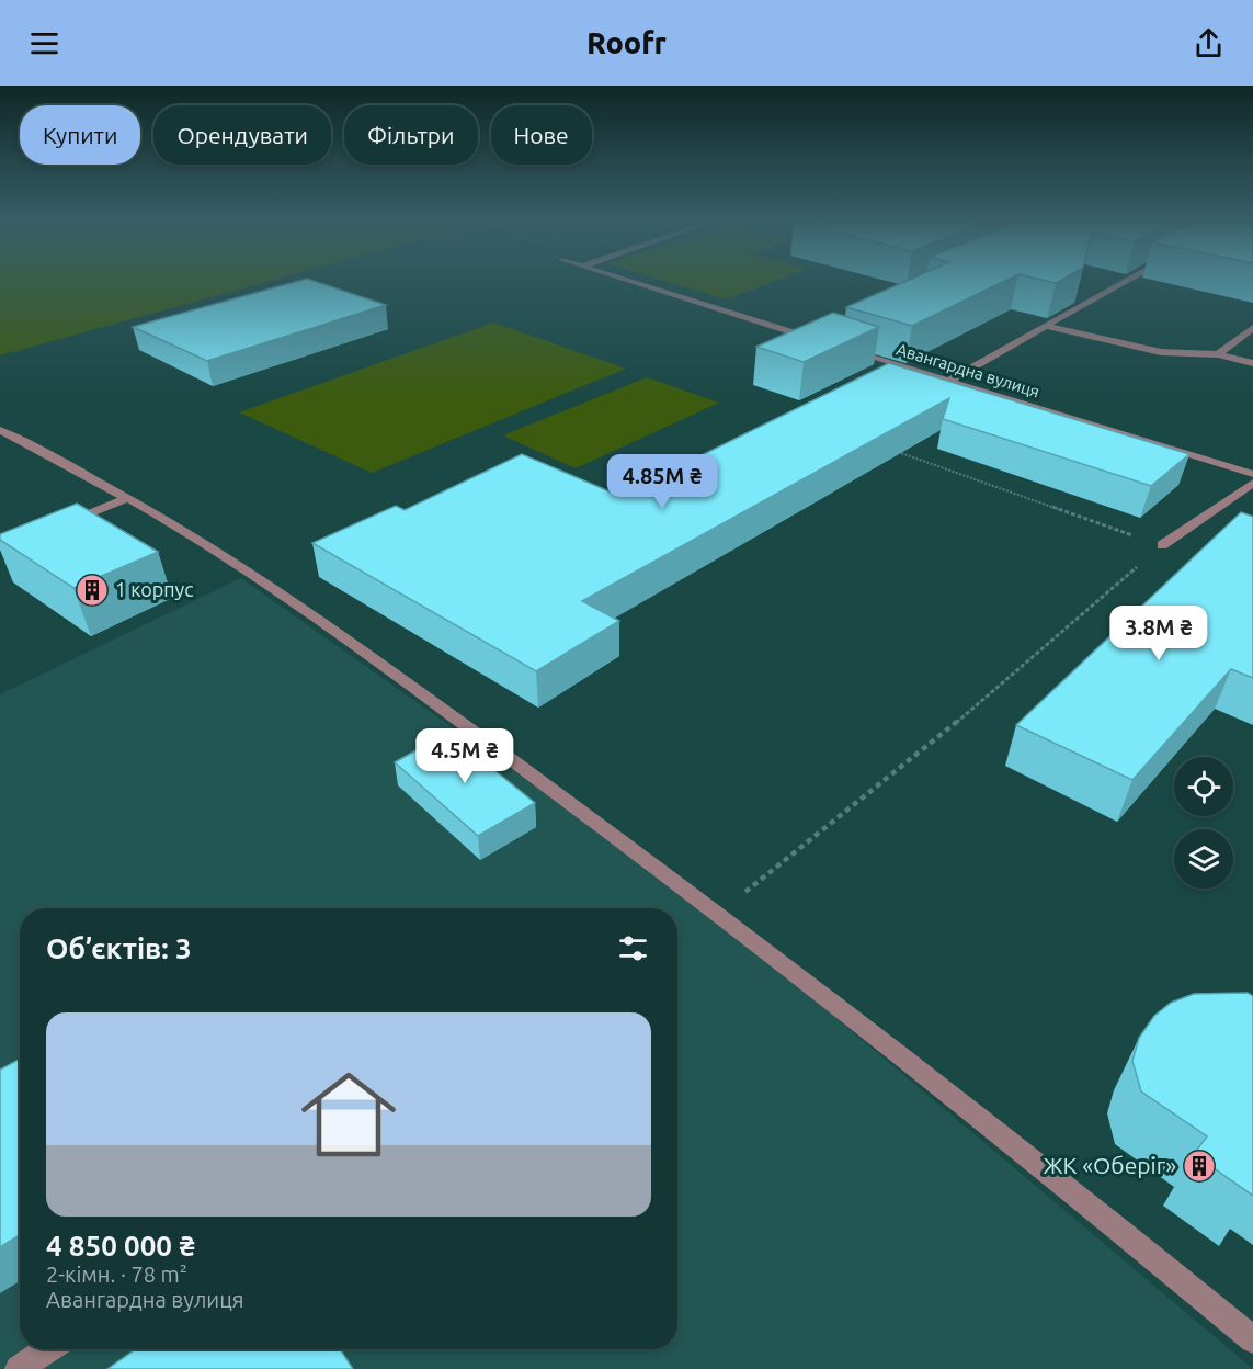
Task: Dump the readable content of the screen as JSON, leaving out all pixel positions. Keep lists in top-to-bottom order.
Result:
{
  "streets": {
    "street": ["Авангардна вулиця"]
  },
  "places": {
    "building": ["1 корпус", "ЖК «Оберіг»"]
  },
  "page": {
    "header": "Roofr",
    "chip": [
      "Купити",
      "Орендувати",
      "Фільтри",
      "Нове"
    ],
    "price": ["4.85M ₴", "3.8M ₴", "4.5M ₴"],
    "heading": "Об’єктів: 3",
    "list": [
      {
        "name": "4 850 000 ₴",
        "note": "2-кімн. · 78 m² · Авангардна вулиця"
      }
    ]
  }
}
